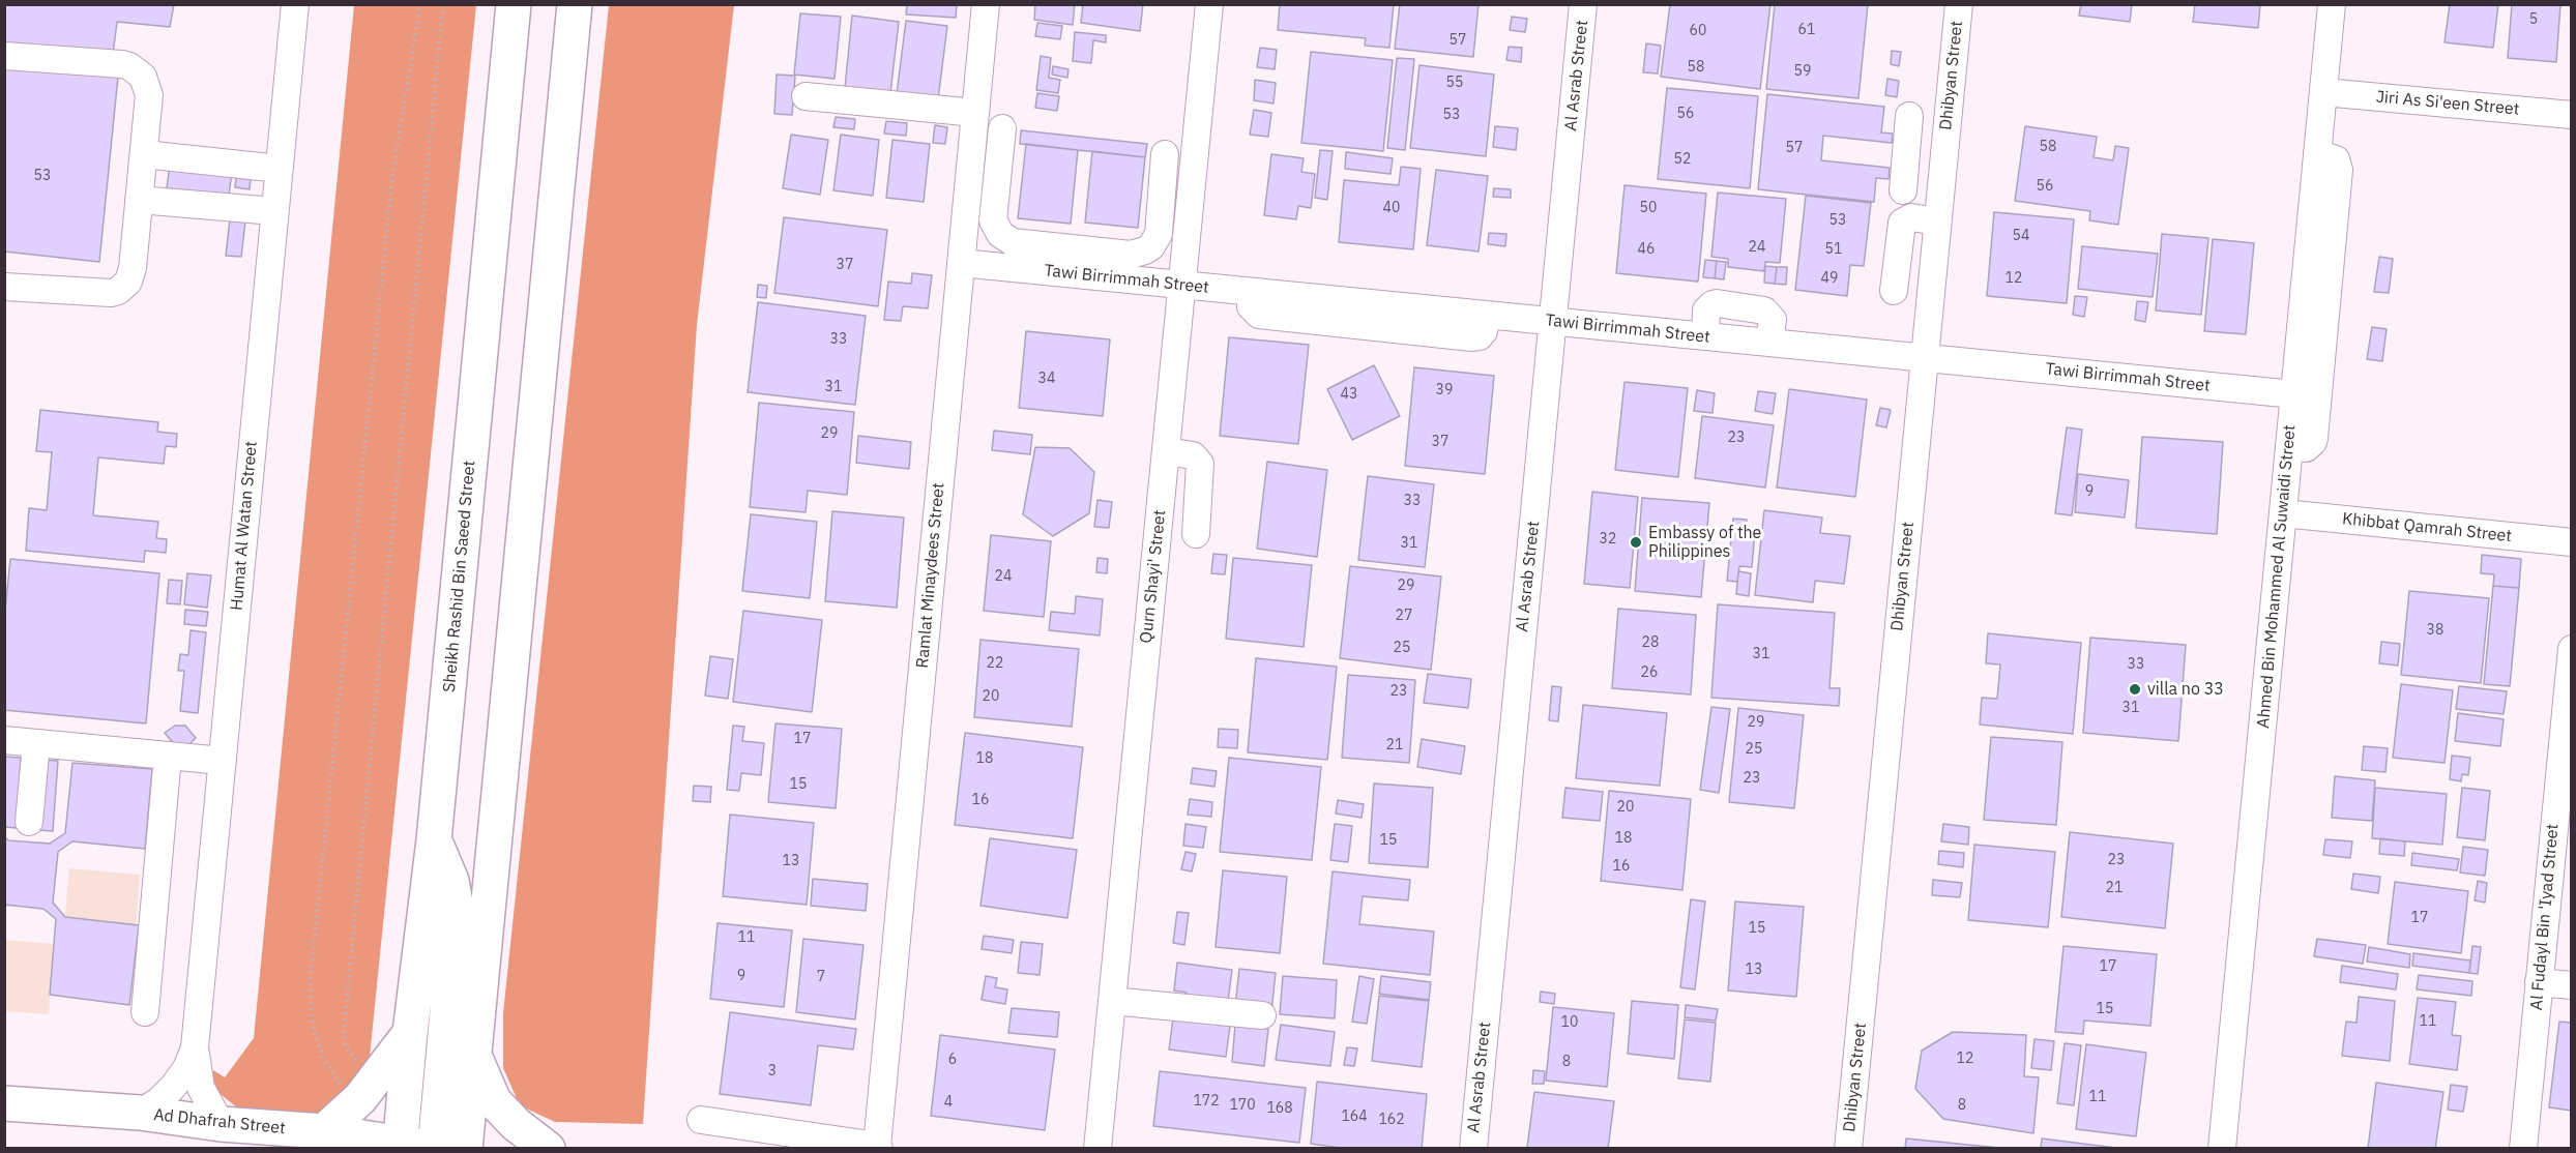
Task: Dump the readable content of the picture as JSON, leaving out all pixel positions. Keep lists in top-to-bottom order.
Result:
{
  "streets": {
    "main road": ["Sheikh Rashid Bin Saeed Street", "Ad Dhafrah Street"],
    "street": [
      "Al Asrab Street",
      "Dhibyan Street",
      "Jiri As Si'een Street",
      "Tawi Birrimmah Street",
      "Humat Al Watan Street",
      "Khibbat Qamrah Street",
      "Ramlat Minaydees Street",
      "Qurn Shayi' Street",
      "Ahmed Bin Mohammed Al Suwaidi Street",
      "Al Fudayl Bin 'Iyad Street"
    ]
  },
  "crossings": [
    ["Al Asrab Street", "Tawi Birrimmah Street"],
    ["Dhibyan Street", "Tawi Birrimmah Street"],
    ["Jiri As Si'een Street", "Ahmed Bin Mohammed Al Suwaidi Street"],
    ["Tawi Birrimmah Street", "Ramlat Minaydees Street"],
    ["Tawi Birrimmah Street", "Qurn Shayi' Street"],
    ["Tawi Birrimmah Street", "Ahmed Bin Mohammed Al Suwaidi Street"],
    ["Humat Al Watan Street", "Ad Dhafrah Street"],
    ["Khibbat Qamrah Street", "Ahmed Bin Mohammed Al Suwaidi Street"],
    ["Sheikh Rashid Bin Saeed Street", "Ad Dhafrah Street"]
  ],
  "places": ["Embassy of the Philippines", "villa no 33"],
  "house_numbers": [
    "5",
    "61",
    "60",
    "57",
    "58",
    "59",
    "55",
    "56",
    "53",
    "58",
    "57",
    "52",
    "53",
    "56",
    "40",
    "50",
    "53",
    "54",
    "24",
    "46",
    "51",
    "37",
    "49",
    "12",
    "33",
    "34",
    "31",
    "39",
    "43",
    "29",
    "23",
    "37",
    "9",
    "33",
    "32",
    "31",
    "24",
    "29",
    "27",
    "38",
    "28",
    "25",
    "31",
    "22",
    "33",
    "26",
    "23",
    "20",
    "31",
    "29",
    "17",
    "21",
    "25",
    "18",
    "23",
    "15",
    "16",
    "20",
    "18",
    "15",
    "23",
    "13",
    "16",
    "21",
    "17",
    "15",
    "11",
    "17",
    "13",
    "9",
    "7",
    "15",
    "11",
    "10",
    "12",
    "6",
    "8",
    "3",
    "11",
    "172",
    "4",
    "170",
    "8",
    "168",
    "164",
    "162"
  ]
}
